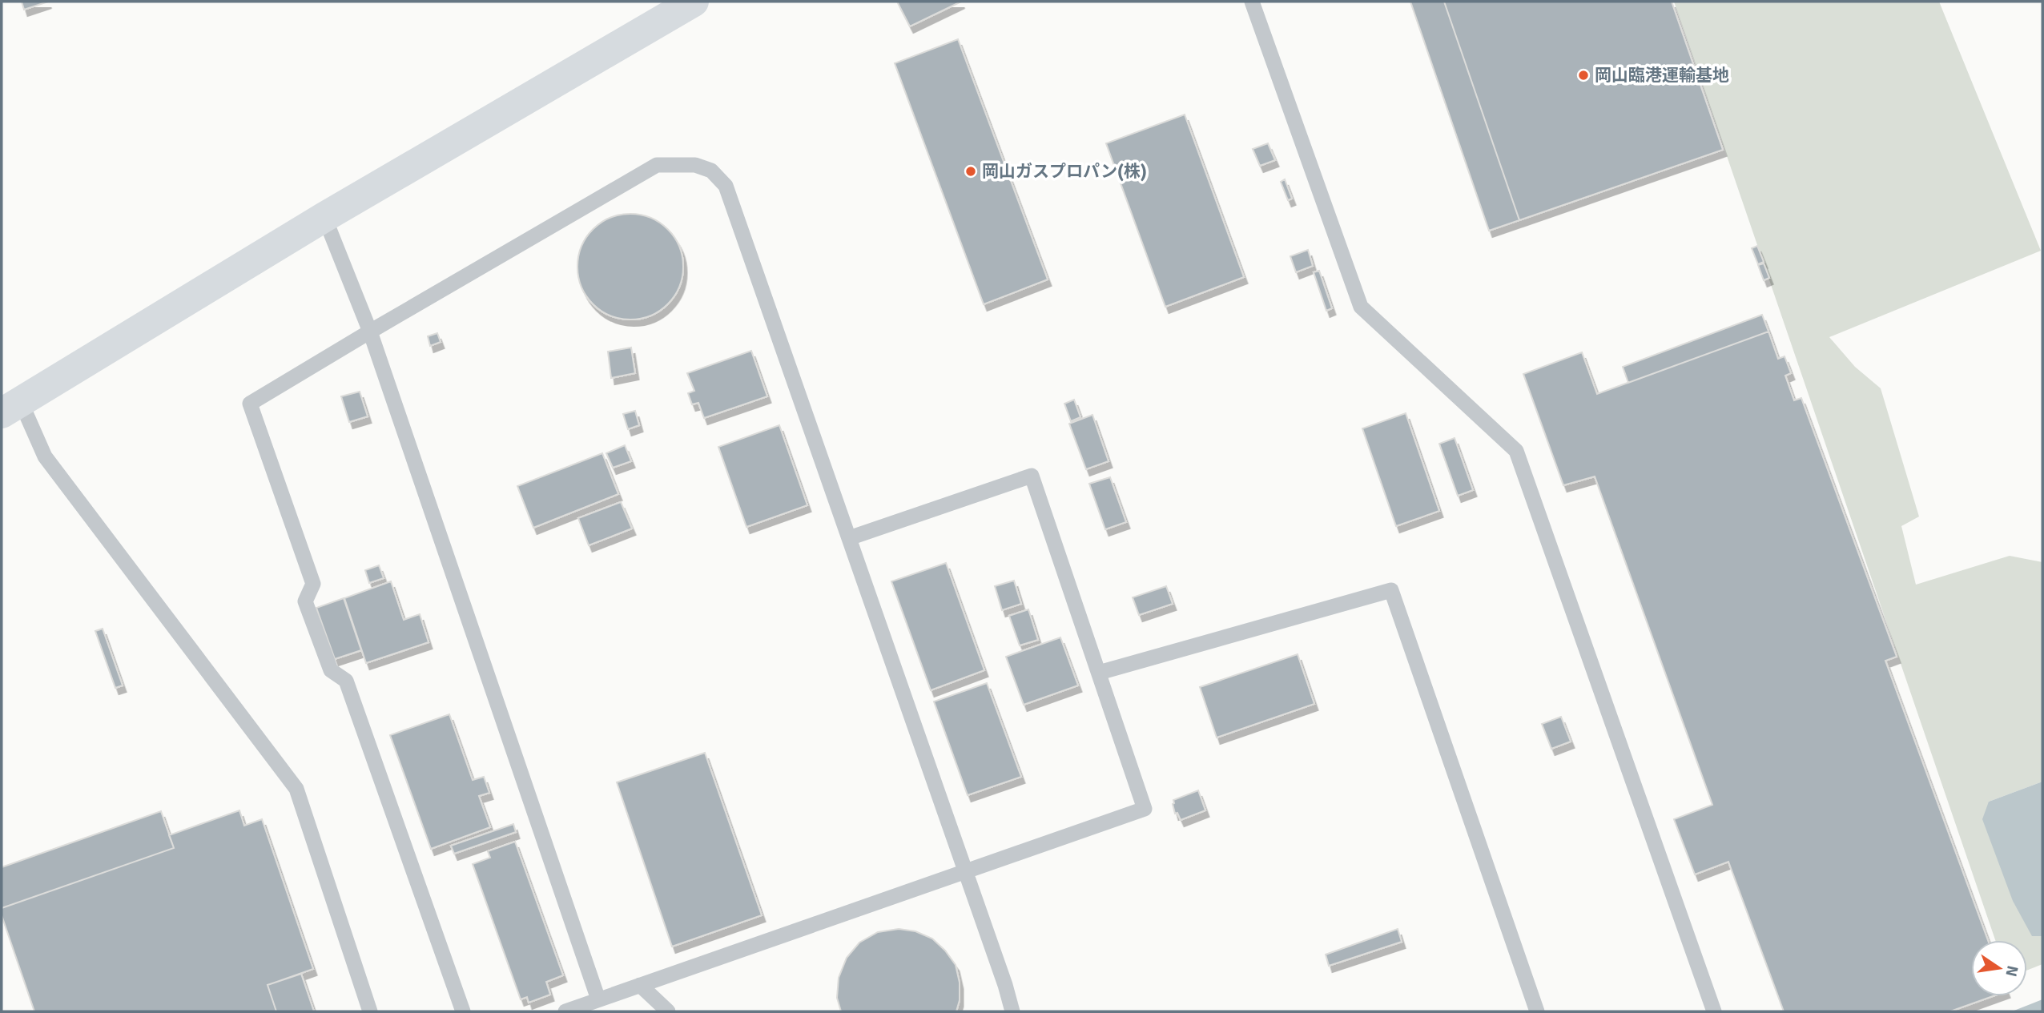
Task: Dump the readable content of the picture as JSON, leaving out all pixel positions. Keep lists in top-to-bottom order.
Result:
{
  "places": ["岡山臨港運輸基地", "岡山ガスプロパン(株)"],
  "north": "right"
}
